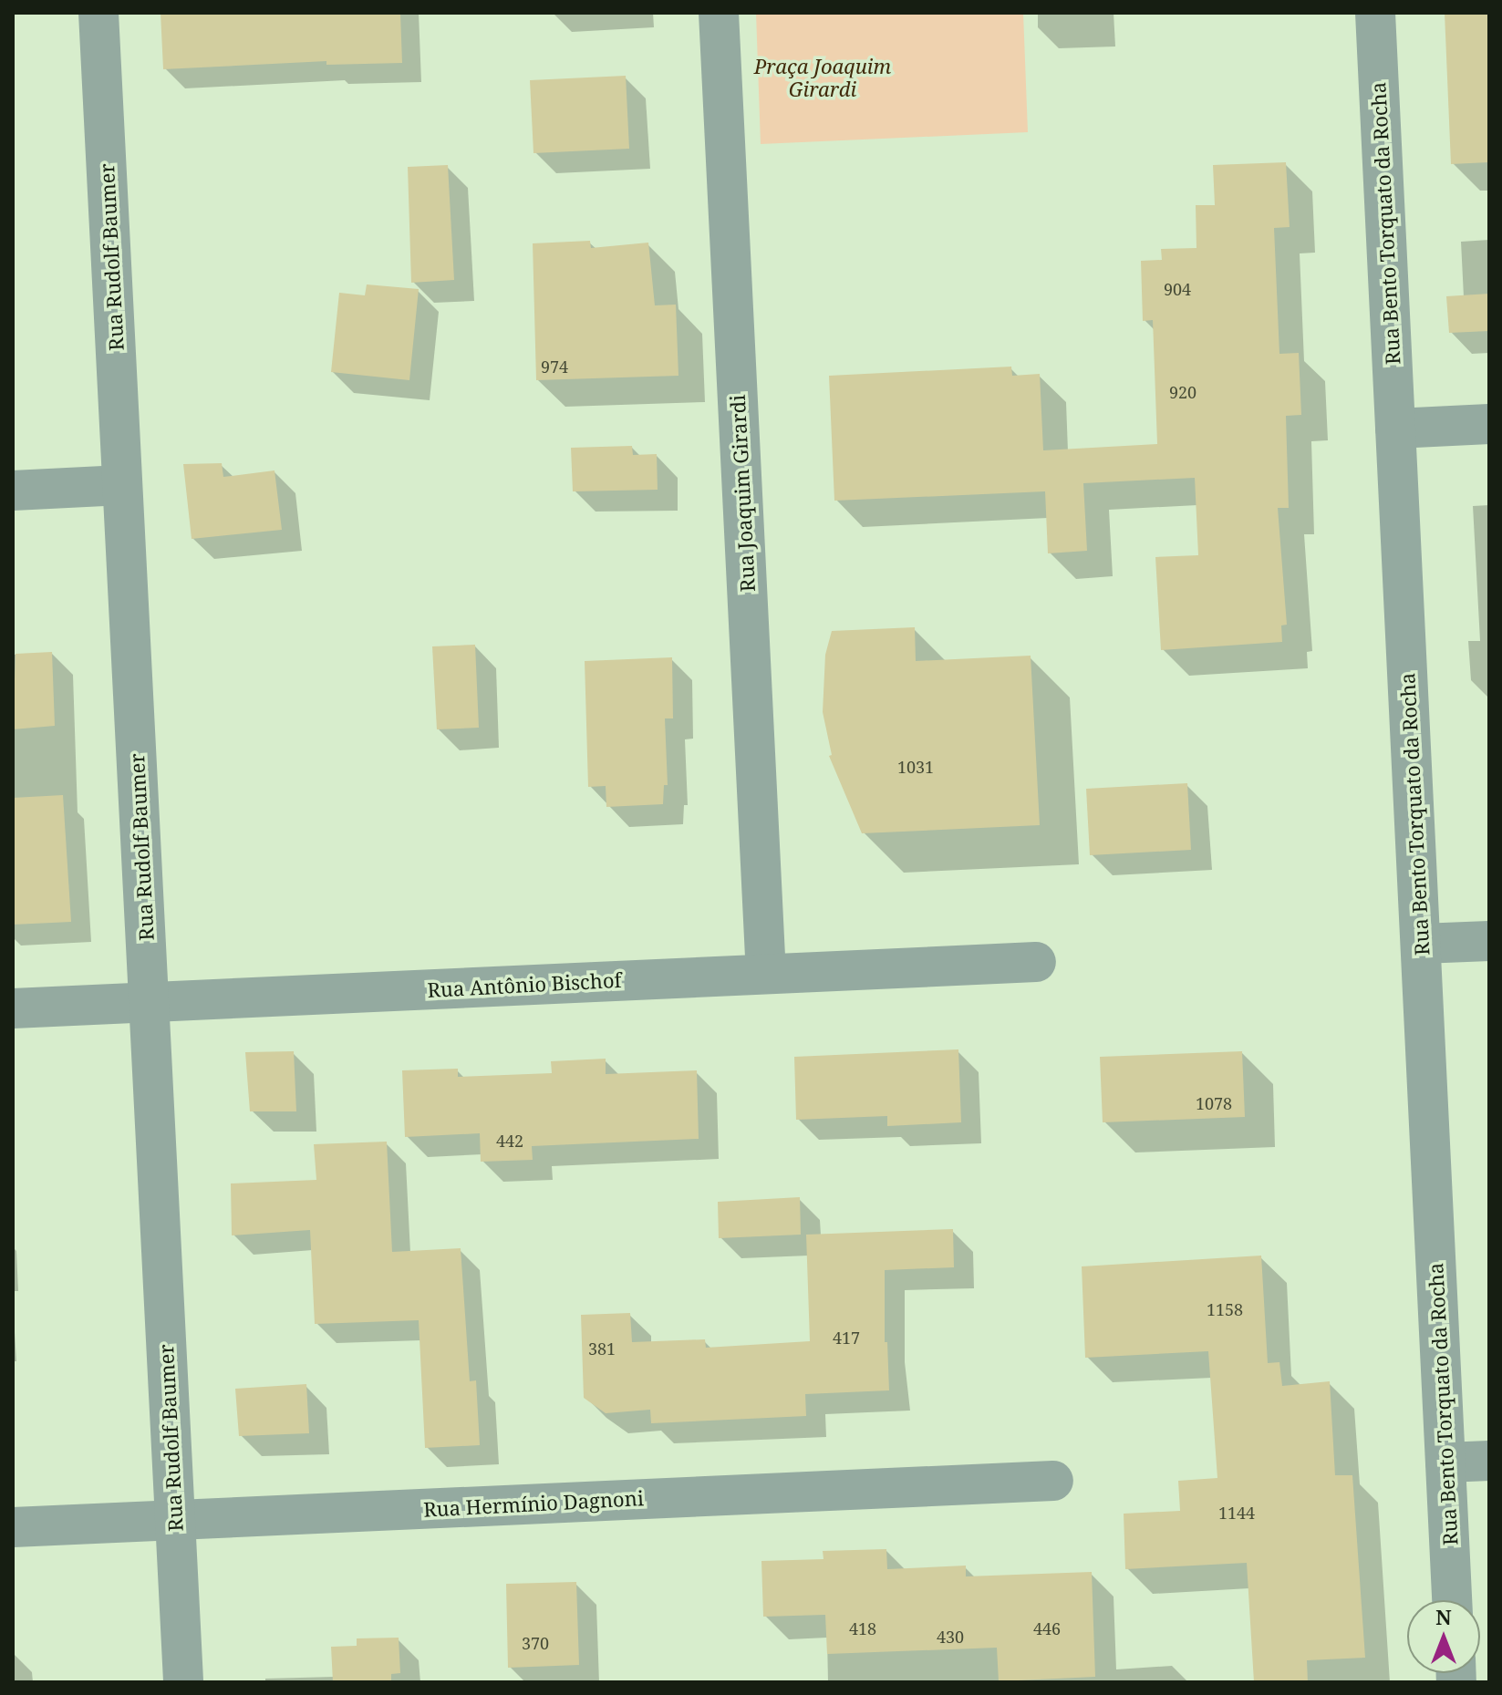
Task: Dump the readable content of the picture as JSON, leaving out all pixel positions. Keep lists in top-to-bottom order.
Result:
{
  "streets": {
    "street": [
      "Rua Bento Torquato da Rocha",
      "Rua Rudolf Baumer",
      "Rua Joaquim Girardi",
      "Rua Antônio Bischof",
      "Rua Hermínio Dagnoni"
    ]
  },
  "crossings": [
    ["Rua Rudolf Baumer", "Rua Antônio Bischof"],
    ["Rua Rudolf Baumer", "Rua Hermínio Dagnoni"],
    ["Rua Joaquim Girardi", "Rua Antônio Bischof"]
  ],
  "parks": ["Praça Joaquim Girardi"],
  "house_numbers": [
    "904",
    "974",
    "920",
    "1031",
    "1078",
    "442",
    "1158",
    "417",
    "381",
    "1144",
    "418",
    "446",
    "430",
    "370"
  ],
  "north": "top"
}
